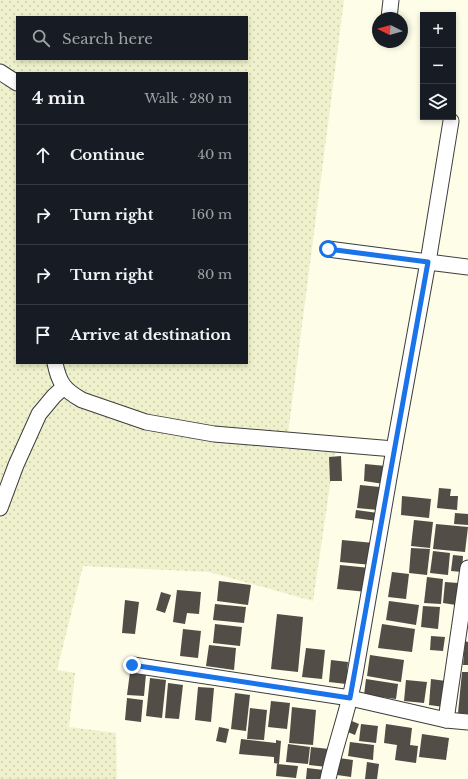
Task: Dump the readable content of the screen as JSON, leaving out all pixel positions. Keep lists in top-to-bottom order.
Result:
{
  "north": "left",
  "page": {
    "map_buttons": ["+", "−"],
    "search": "Search here",
    "heading": ["4 min", "Walk · 280 m"],
    "list": [
      ["Continue", "40 m"],
      ["Turn right", "160 m"],
      ["Turn right", "80 m"],
      "Arrive at destination"
    ]
  }
}
